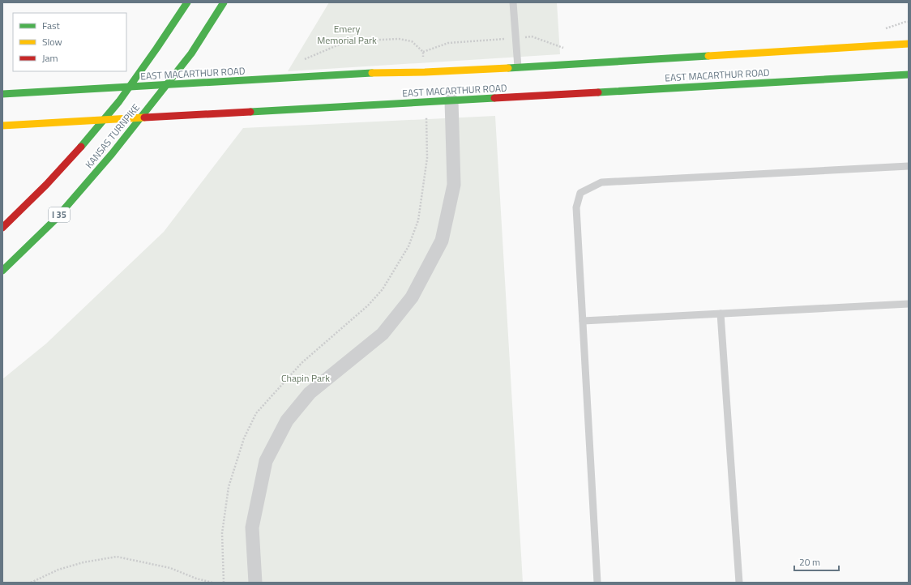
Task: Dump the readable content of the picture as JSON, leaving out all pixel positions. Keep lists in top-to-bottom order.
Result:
{
  "streets": {
    "main road": ["EAST MACARTHUR ROAD", "KANSAS TURNPIKE", "I 35"]
  },
  "parks": ["Emery Memorial Park", "Chapin Park"],
  "legend": ["Fast", "Slow", "Jam"],
  "scale_bar": "20 m"
}
